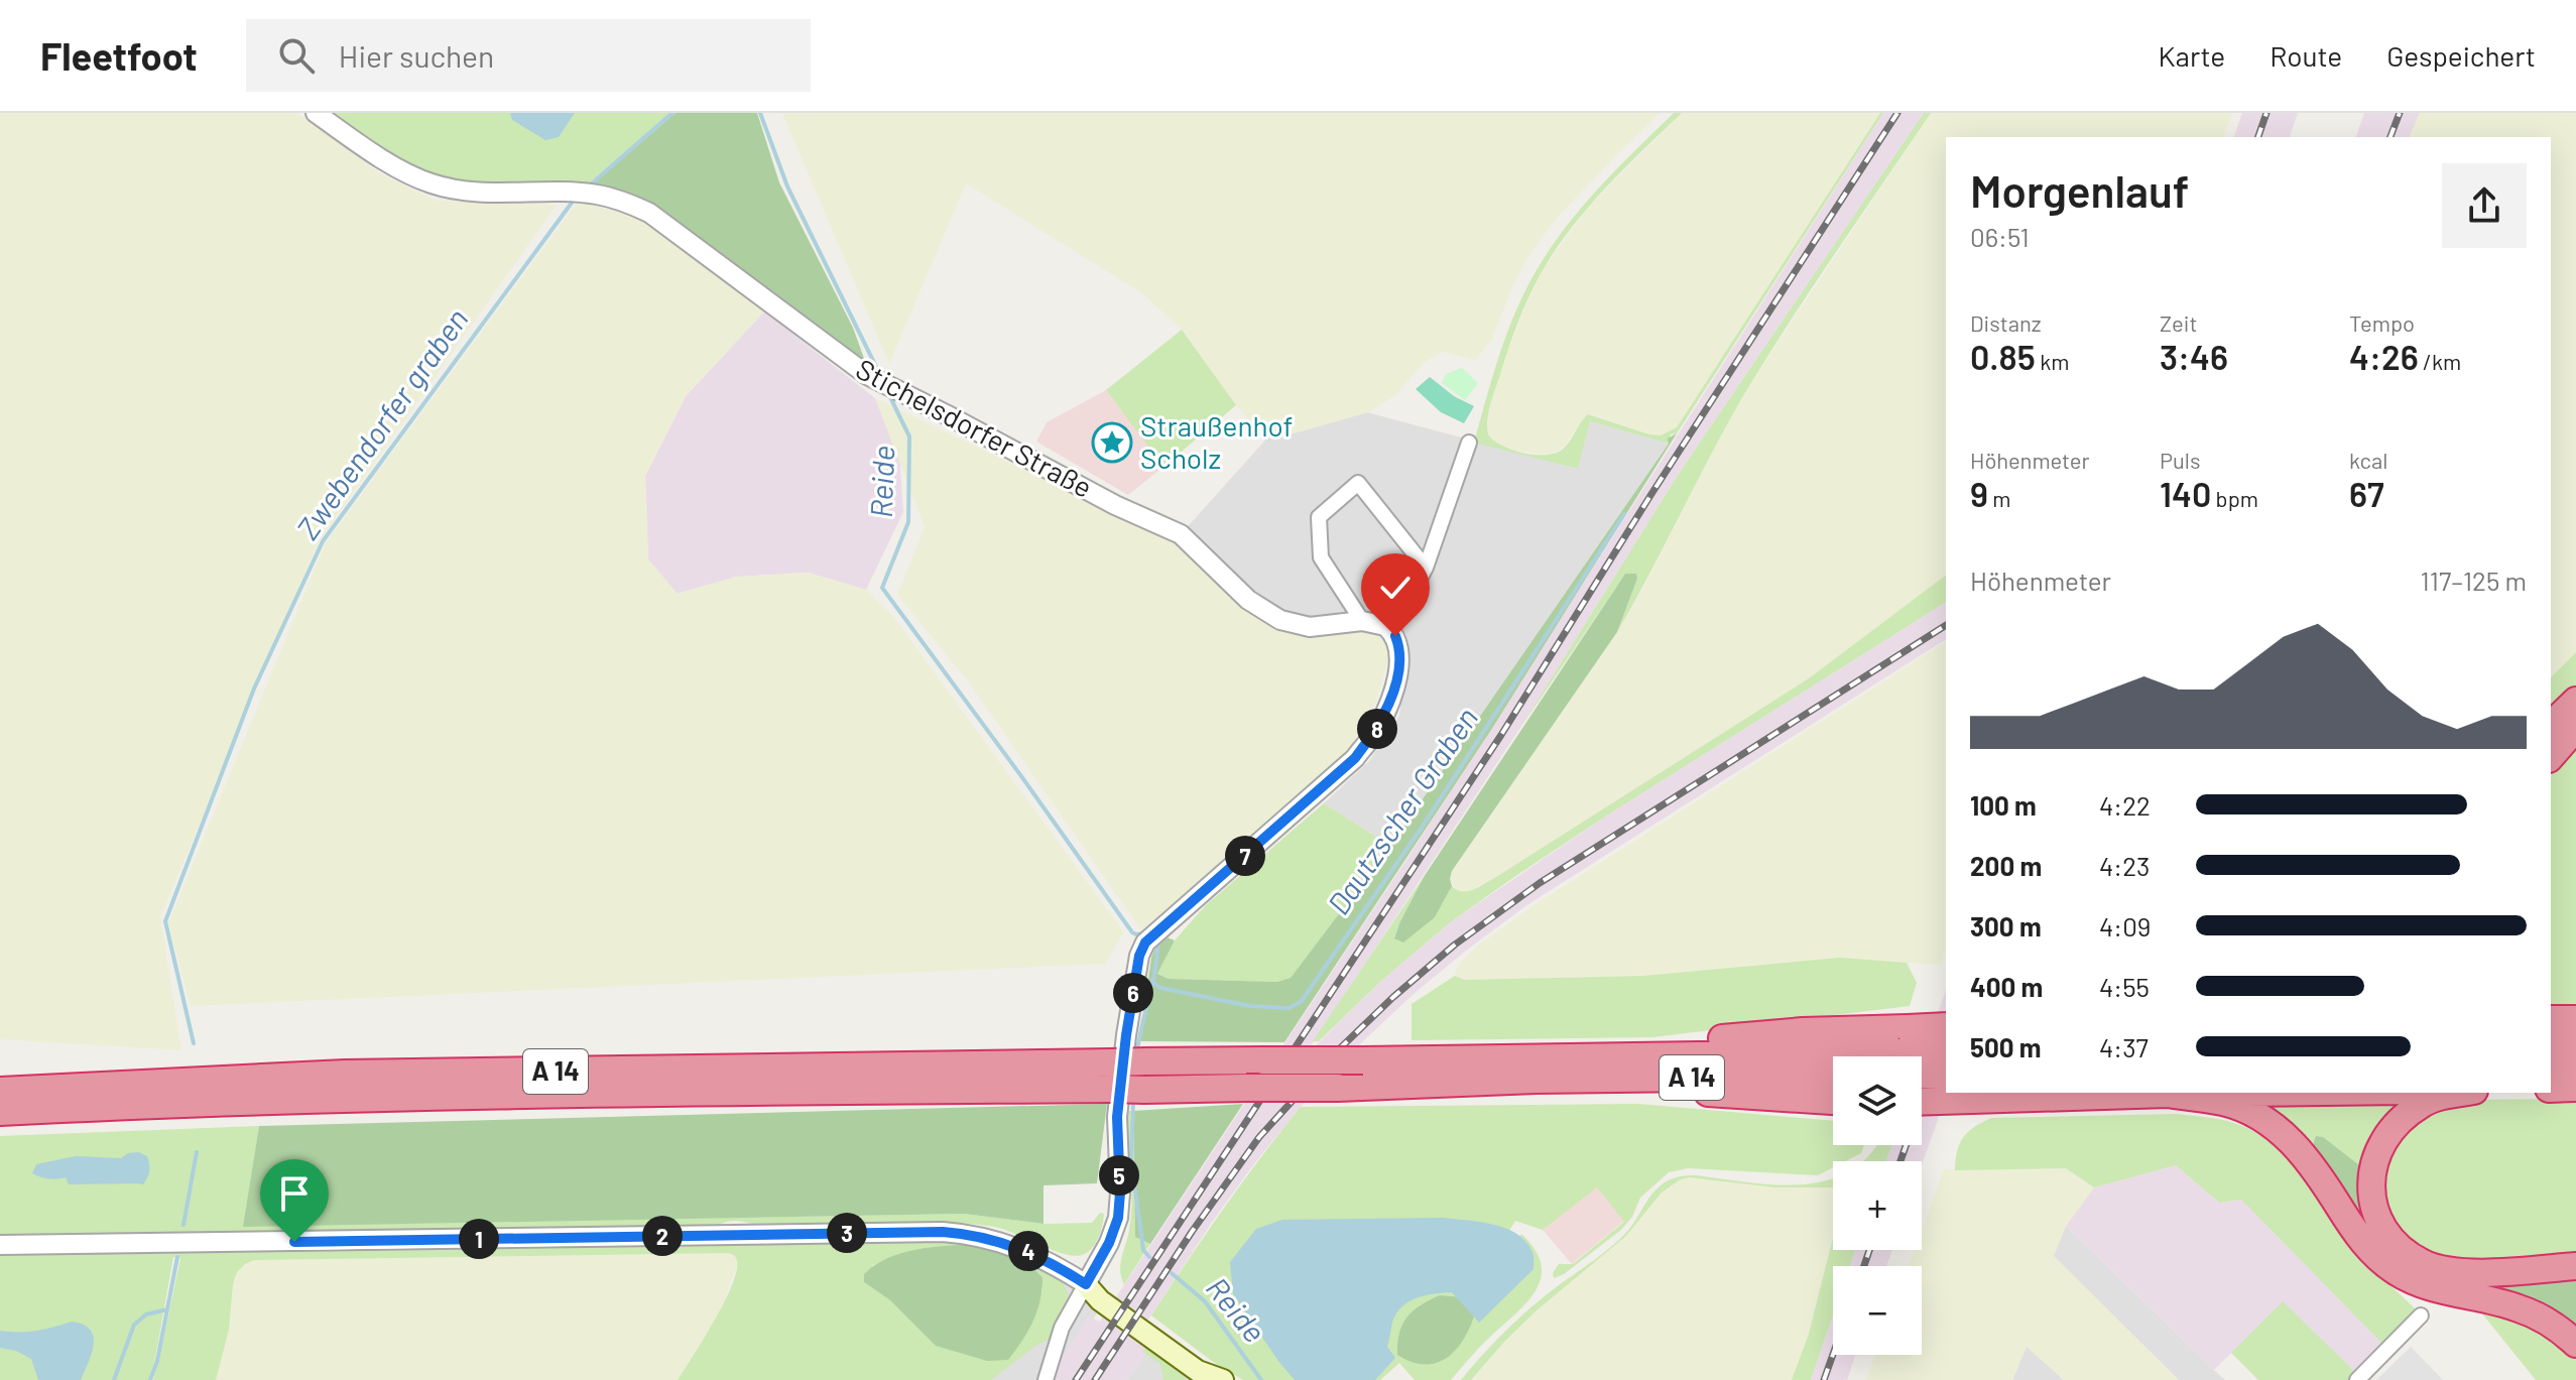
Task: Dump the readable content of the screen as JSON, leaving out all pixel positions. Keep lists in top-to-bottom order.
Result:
{
  "streets": {
    "highway": ["A 14"],
    "street": ["Stichelsdorfer Straße"]
  },
  "water": ["Zwebendorfer graben", "Reide", "Dautzscher Graben"],
  "places": {
    "place": ["Straußenhof Scholz"]
  },
  "page": {
    "header": "Fleetfoot",
    "search": "Hier suchen",
    "nav": ["Karte", "Route", "Gespeichert"],
    "heading": ["Morgenlauf", "06:51"],
    "stats": [
      ["Distanz", "0.85 km"],
      ["Zeit", "3:46"],
      ["Tempo", "4:26 /km"],
      ["Höhenmeter", "9 m"],
      ["Puls", "140 bpm"],
      ["kcal", "67"]
    ],
    "chart": ["Höhenmeter", "117–125 m"],
    "pins": [
      "8",
      "7",
      "6",
      "5",
      "3",
      "2",
      "1",
      "4"
    ],
    "list": [
      {
        "name": "100 m",
        "note": "4:22"
      },
      {
        "name": "200 m",
        "note": "4:23"
      },
      {
        "name": "300 m",
        "note": "4:09"
      },
      {
        "name": "400 m",
        "note": "4:55"
      },
      {
        "name": "500 m",
        "note": "4:37"
      }
    ],
    "map_buttons": ["+", "−"]
  }
}
